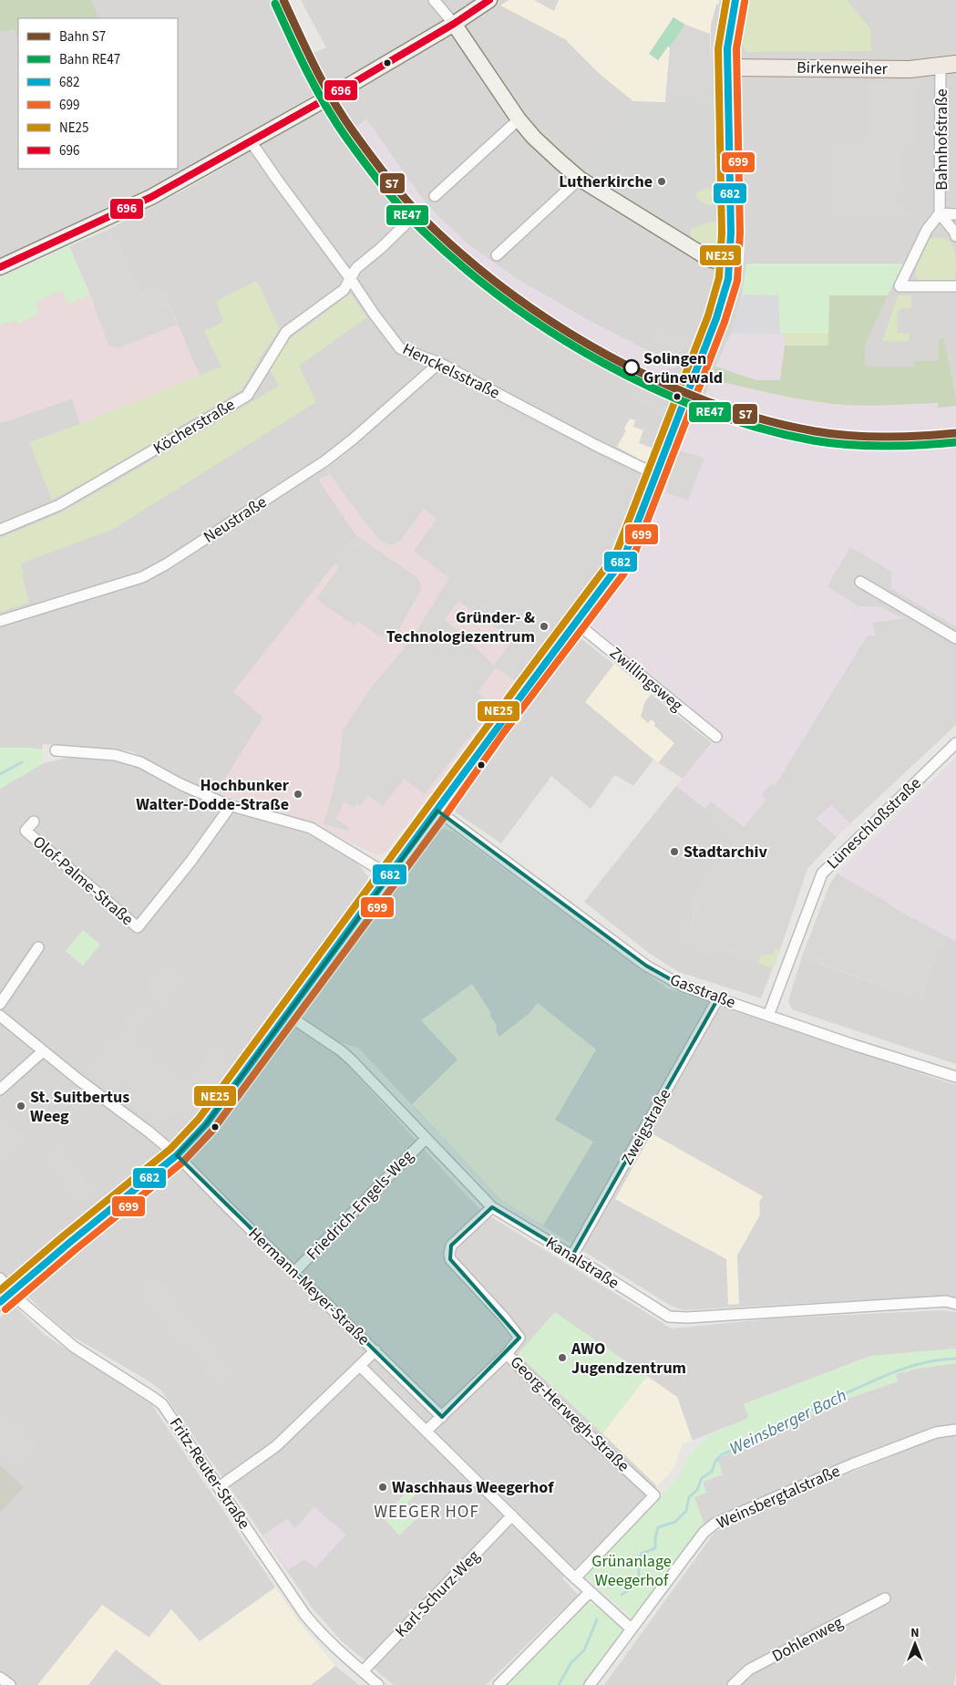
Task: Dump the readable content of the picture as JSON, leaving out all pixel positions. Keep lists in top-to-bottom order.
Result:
{
  "streets": {
    "main road": ["Birkenweiher"],
    "street": [
      "Bahnhofstraße",
      "Henckelsstraße",
      "Köcherstraße",
      "Neustraße",
      "Zwillingsweg",
      "Lüneschloßstraße",
      "Olof-Palme-Straße",
      "Gasstraße",
      "Zweigstraße",
      "Friedrich-Engels-Weg",
      "Kanalstraße",
      "Hermann-Meyer-Straße",
      "Georg-Herwegh-Straße",
      "Fritz-Reuter-Straße",
      "Weinsbergtalstraße",
      "Karl-Schurz-Weg",
      "Dohlenweg"
    ]
  },
  "crossings": [
    ["Birkenweiher", "Bahnhofstraße"],
    ["Henckelsstraße", "Köcherstraße"],
    ["Henckelsstraße", "Neustraße"],
    ["Lüneschloßstraße", "Gasstraße"],
    ["Gasstraße", "Zweigstraße"],
    ["Zweigstraße", "Kanalstraße"],
    ["Friedrich-Engels-Weg", "Kanalstraße"],
    ["Friedrich-Engels-Weg", "Hermann-Meyer-Straße"],
    ["Kanalstraße", "Georg-Herwegh-Straße"],
    ["Hermann-Meyer-Straße", "Georg-Herwegh-Straße"],
    ["Hermann-Meyer-Straße", "Weinsbergtalstraße"],
    ["Hermann-Meyer-Straße", "Karl-Schurz-Weg"],
    ["Fritz-Reuter-Straße", "Karl-Schurz-Weg"]
  ],
  "districts": ["WEEGER HOF"],
  "water": ["Weinsberger Bach"],
  "parks": ["Grünanlage Weegerhof"],
  "places": [
    "Lutherkirche",
    "Solingen Grünewald",
    "Gründer- & Technologiezentrum",
    "Hochbunker Walter-Dodde-Straße",
    "Stadtarchiv",
    "St. Suitbertus Weeg",
    "AWO Jugendzentrum",
    "Waschhaus Weegerhof"
  ],
  "lines": [
    "rail line S7",
    "transit line 682",
    "transit line NE25",
    "transit line 696",
    "transit line 699",
    "rail line RE47"
  ],
  "legend": [
    "Bahn S7",
    "Bahn RE47",
    "682",
    "699",
    "NE25",
    "696"
  ],
  "north": "top"
}
